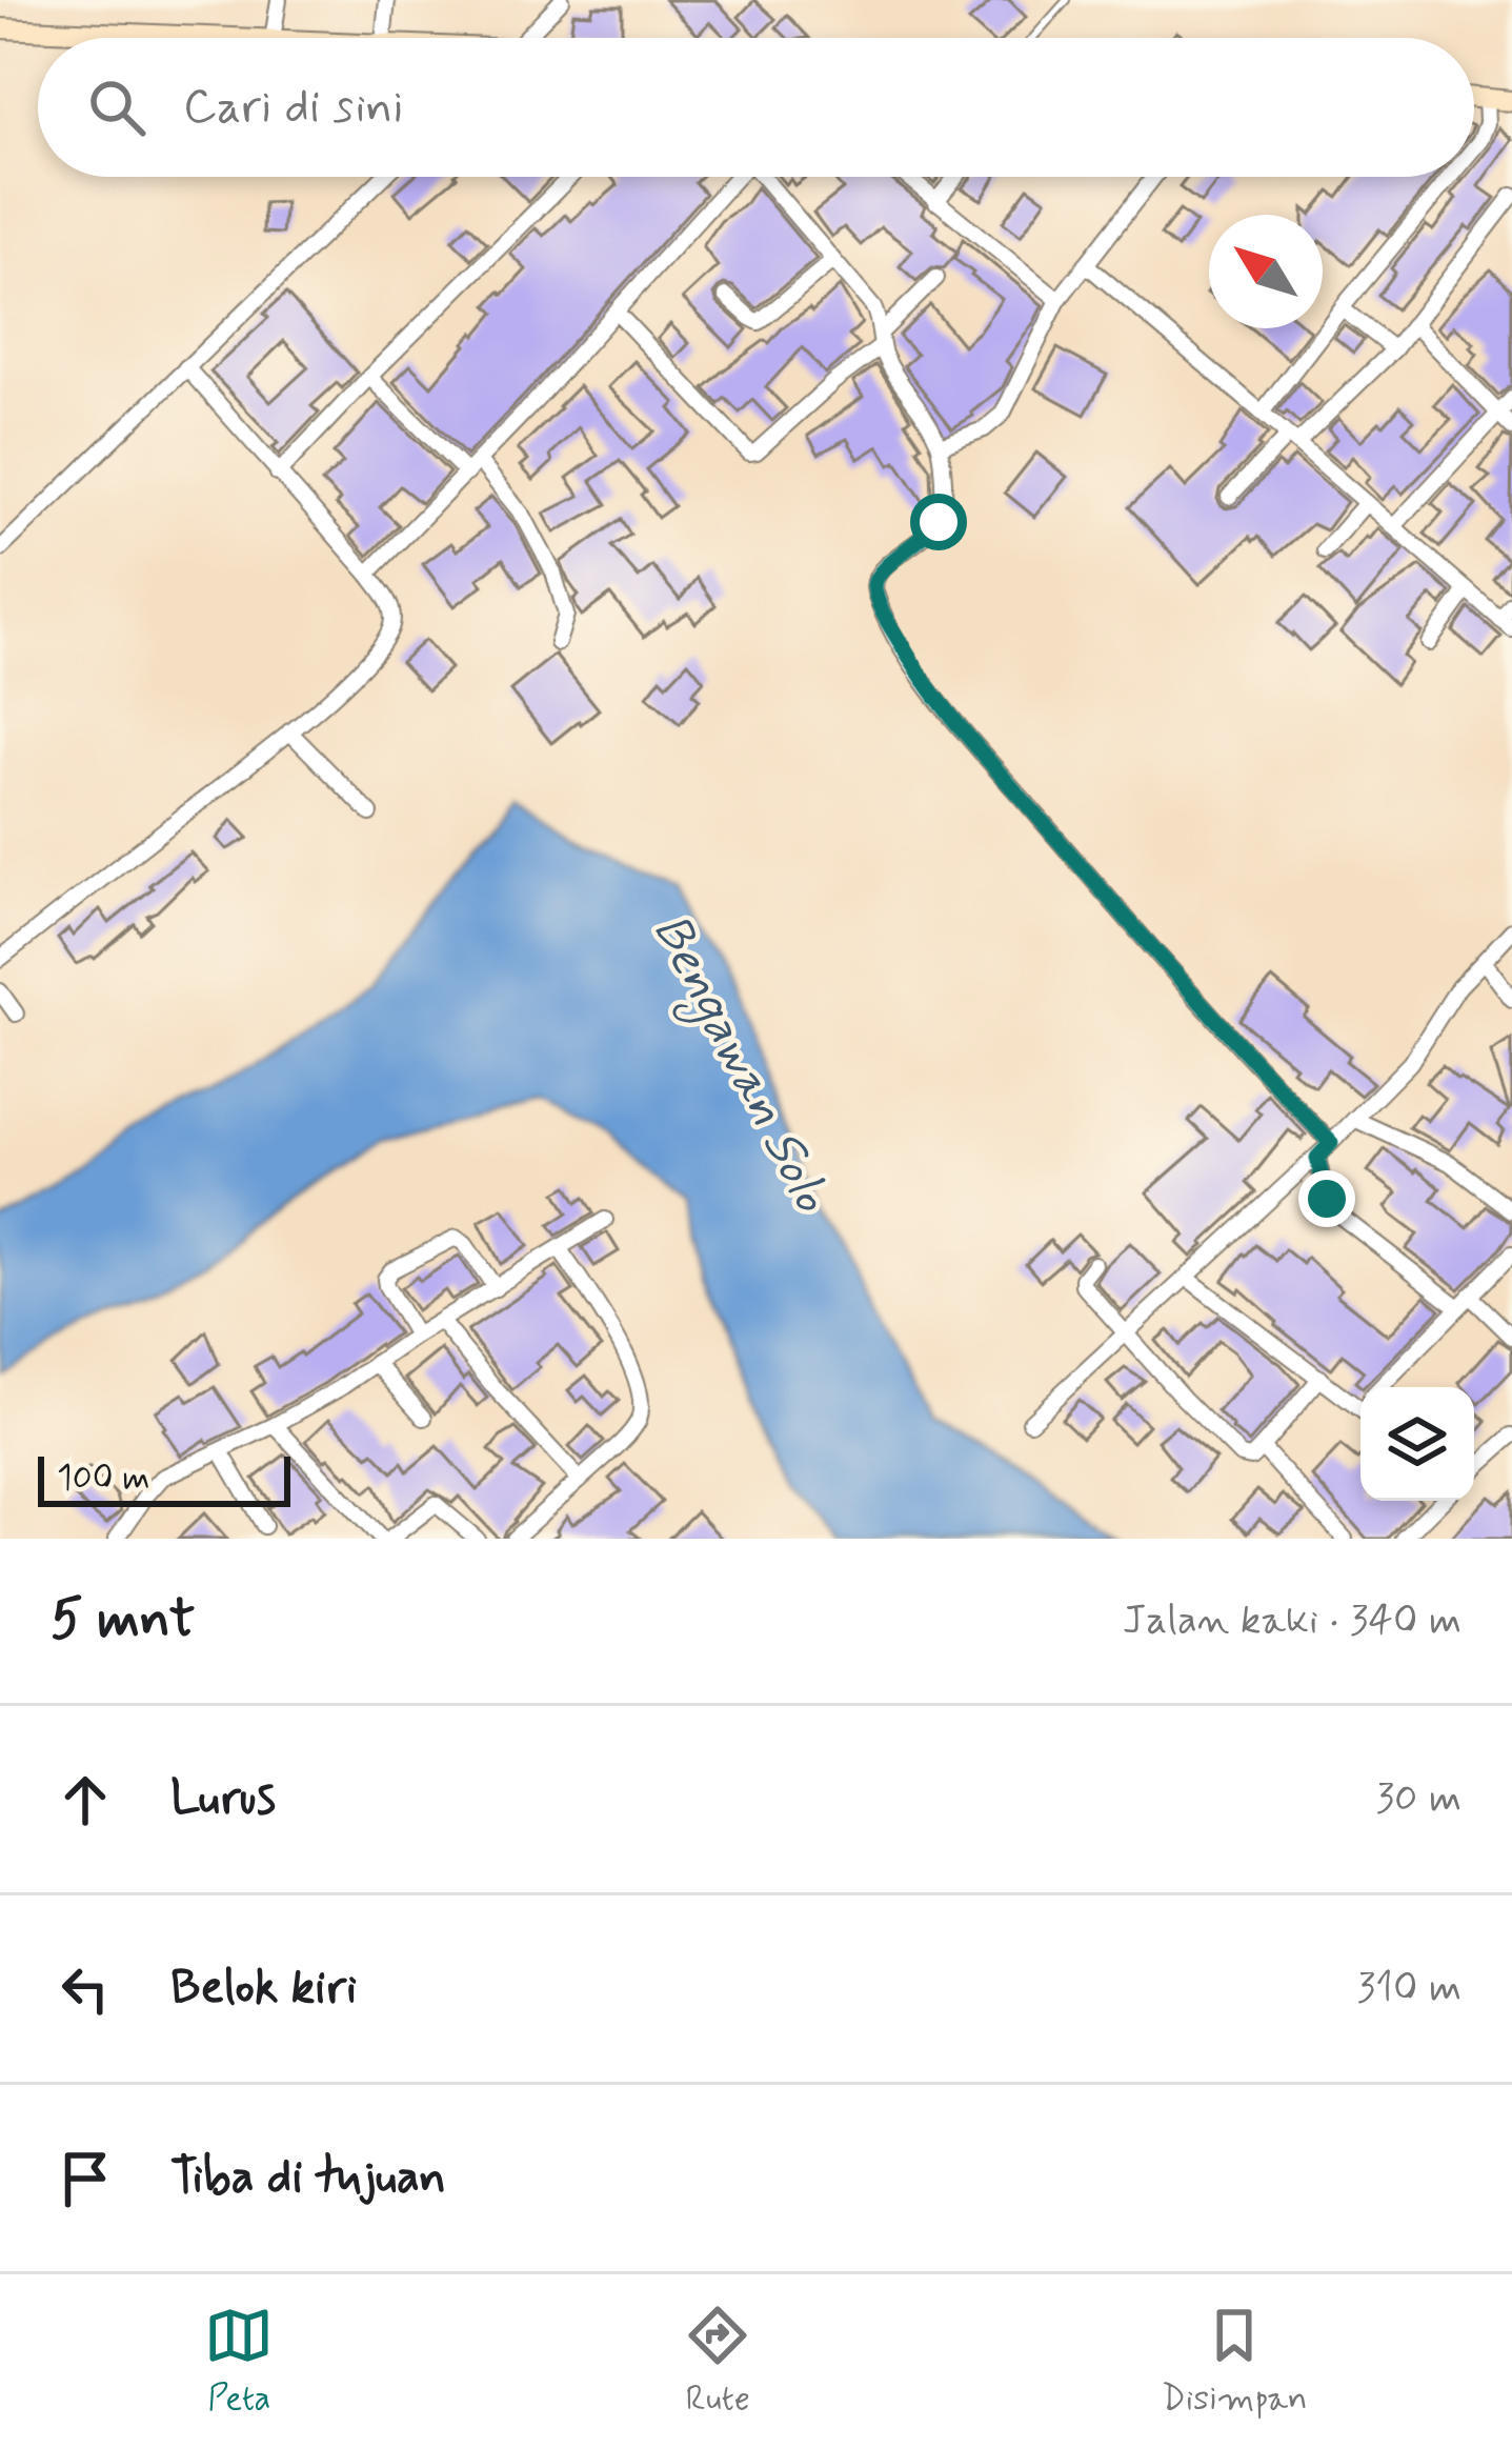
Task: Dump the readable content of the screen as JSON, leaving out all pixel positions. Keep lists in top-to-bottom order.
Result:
{
  "water": ["Bengawan Solo"],
  "scale_bar": "100 m",
  "north": "top left",
  "page": {
    "search": "Cari di sini",
    "scale": "100 m",
    "heading": ["5 mnt", "Jalan kaki · 340 m"],
    "list": [
      ["Lurus", "30 m"],
      ["Belok kiri", "310 m"],
      "Tiba di tujuan"
    ],
    "nav": ["Peta", "Rute", "Disimpan"]
  }
}
